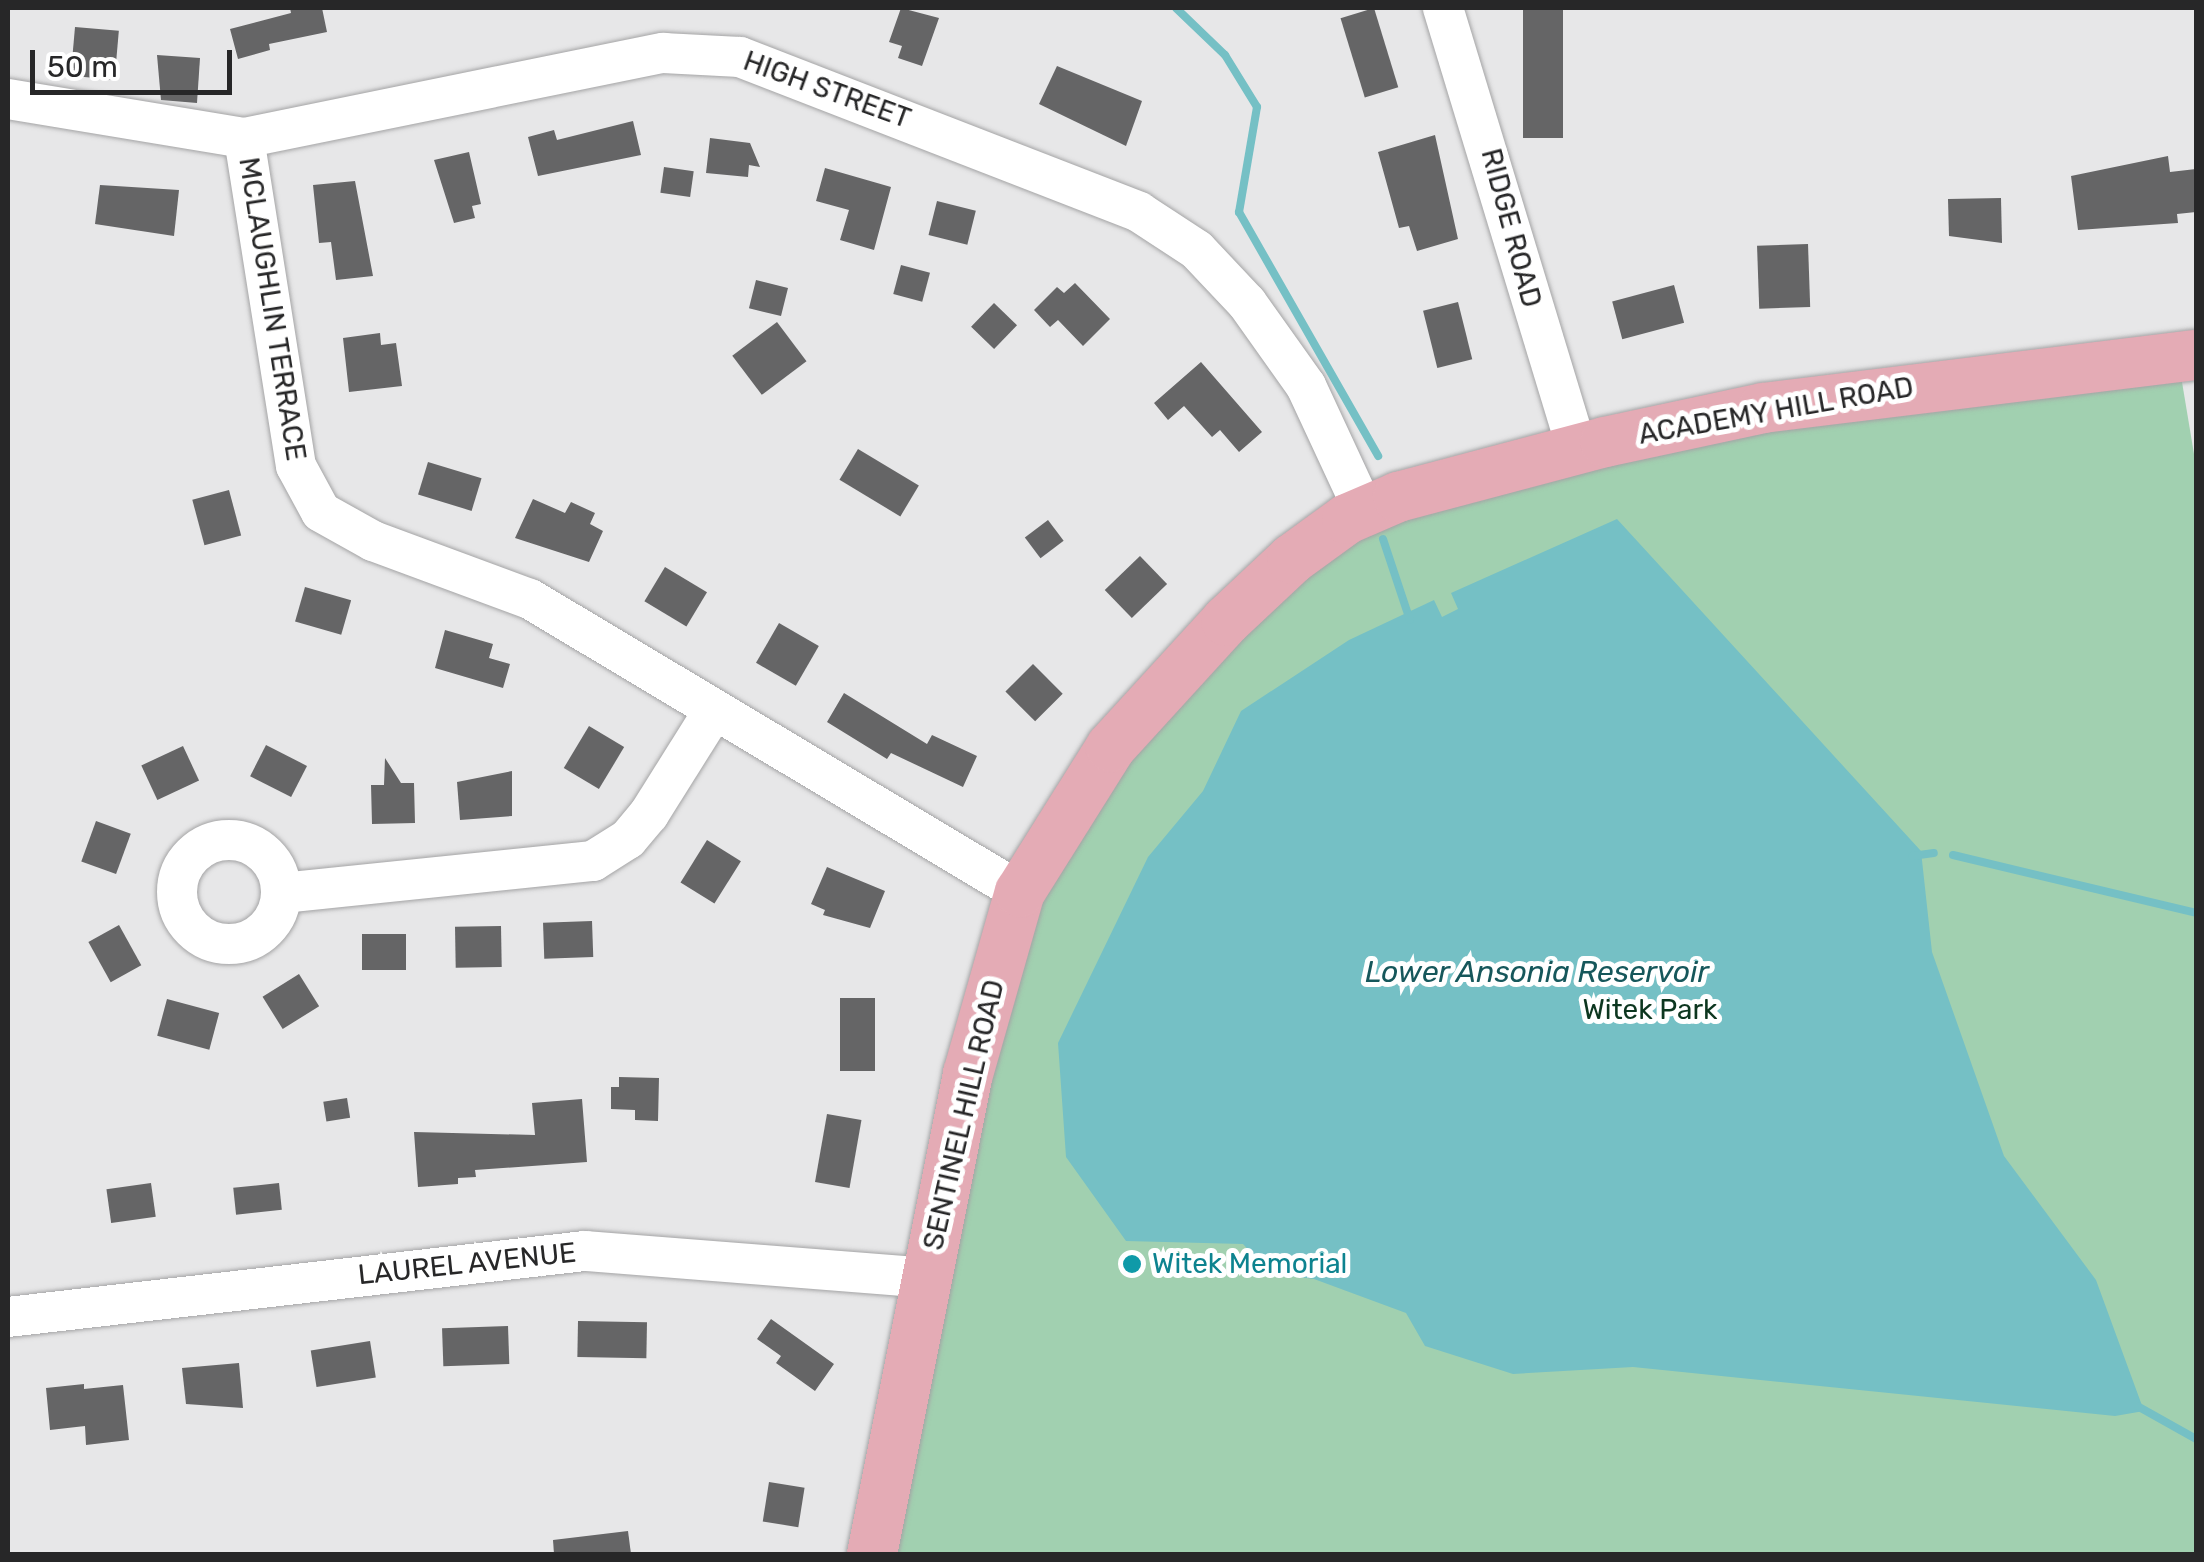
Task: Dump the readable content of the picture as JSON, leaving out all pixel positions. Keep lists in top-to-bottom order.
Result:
{
  "streets": {
    "main road": ["ACADEMY HILL ROAD", "SENTINEL HILL ROAD"],
    "street": [
      "HIGH STREET",
      "RIDGE ROAD",
      "MCLAUGHLIN TERRACE",
      "LAUREL AVENUE"
    ]
  },
  "crossings": [
    ["HIGH STREET", "MCLAUGHLIN TERRACE"],
    ["HIGH STREET", "ACADEMY HILL ROAD"],
    ["HIGH STREET", "SENTINEL HILL ROAD"],
    ["RIDGE ROAD", "ACADEMY HILL ROAD"],
    ["MCLAUGHLIN TERRACE", "SENTINEL HILL ROAD"],
    ["ACADEMY HILL ROAD", "SENTINEL HILL ROAD"],
    ["SENTINEL HILL ROAD", "LAUREL AVENUE"]
  ],
  "water": ["Lower Ansonia Reservoir"],
  "parks": ["Witek Park"],
  "places": ["Witek Memorial"],
  "scale_bar": "50 m"
}
